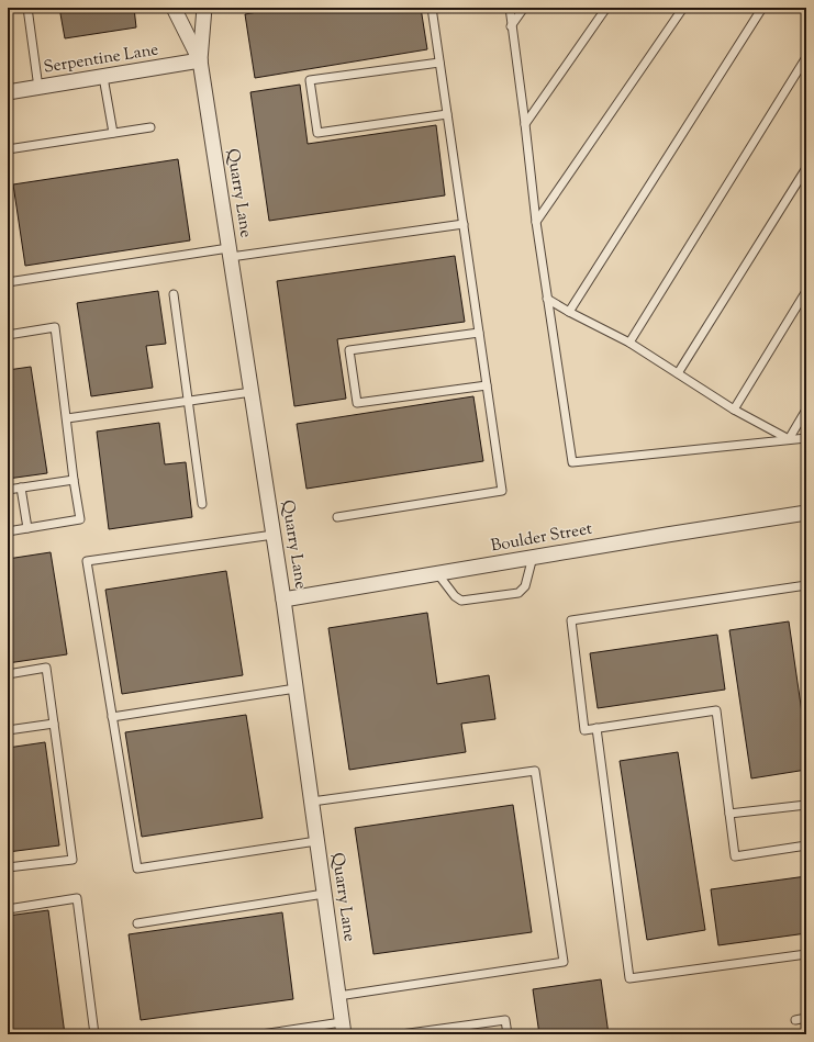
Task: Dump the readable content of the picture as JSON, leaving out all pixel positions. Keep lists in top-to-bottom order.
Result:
{
  "streets": {
    "street": ["Serpentine Lane", "Quarry Lane", "Boulder Street"]
  },
  "crossings": [
    ["Serpentine Lane", "Quarry Lane"],
    ["Quarry Lane", "Boulder Street"]
  ]
}
